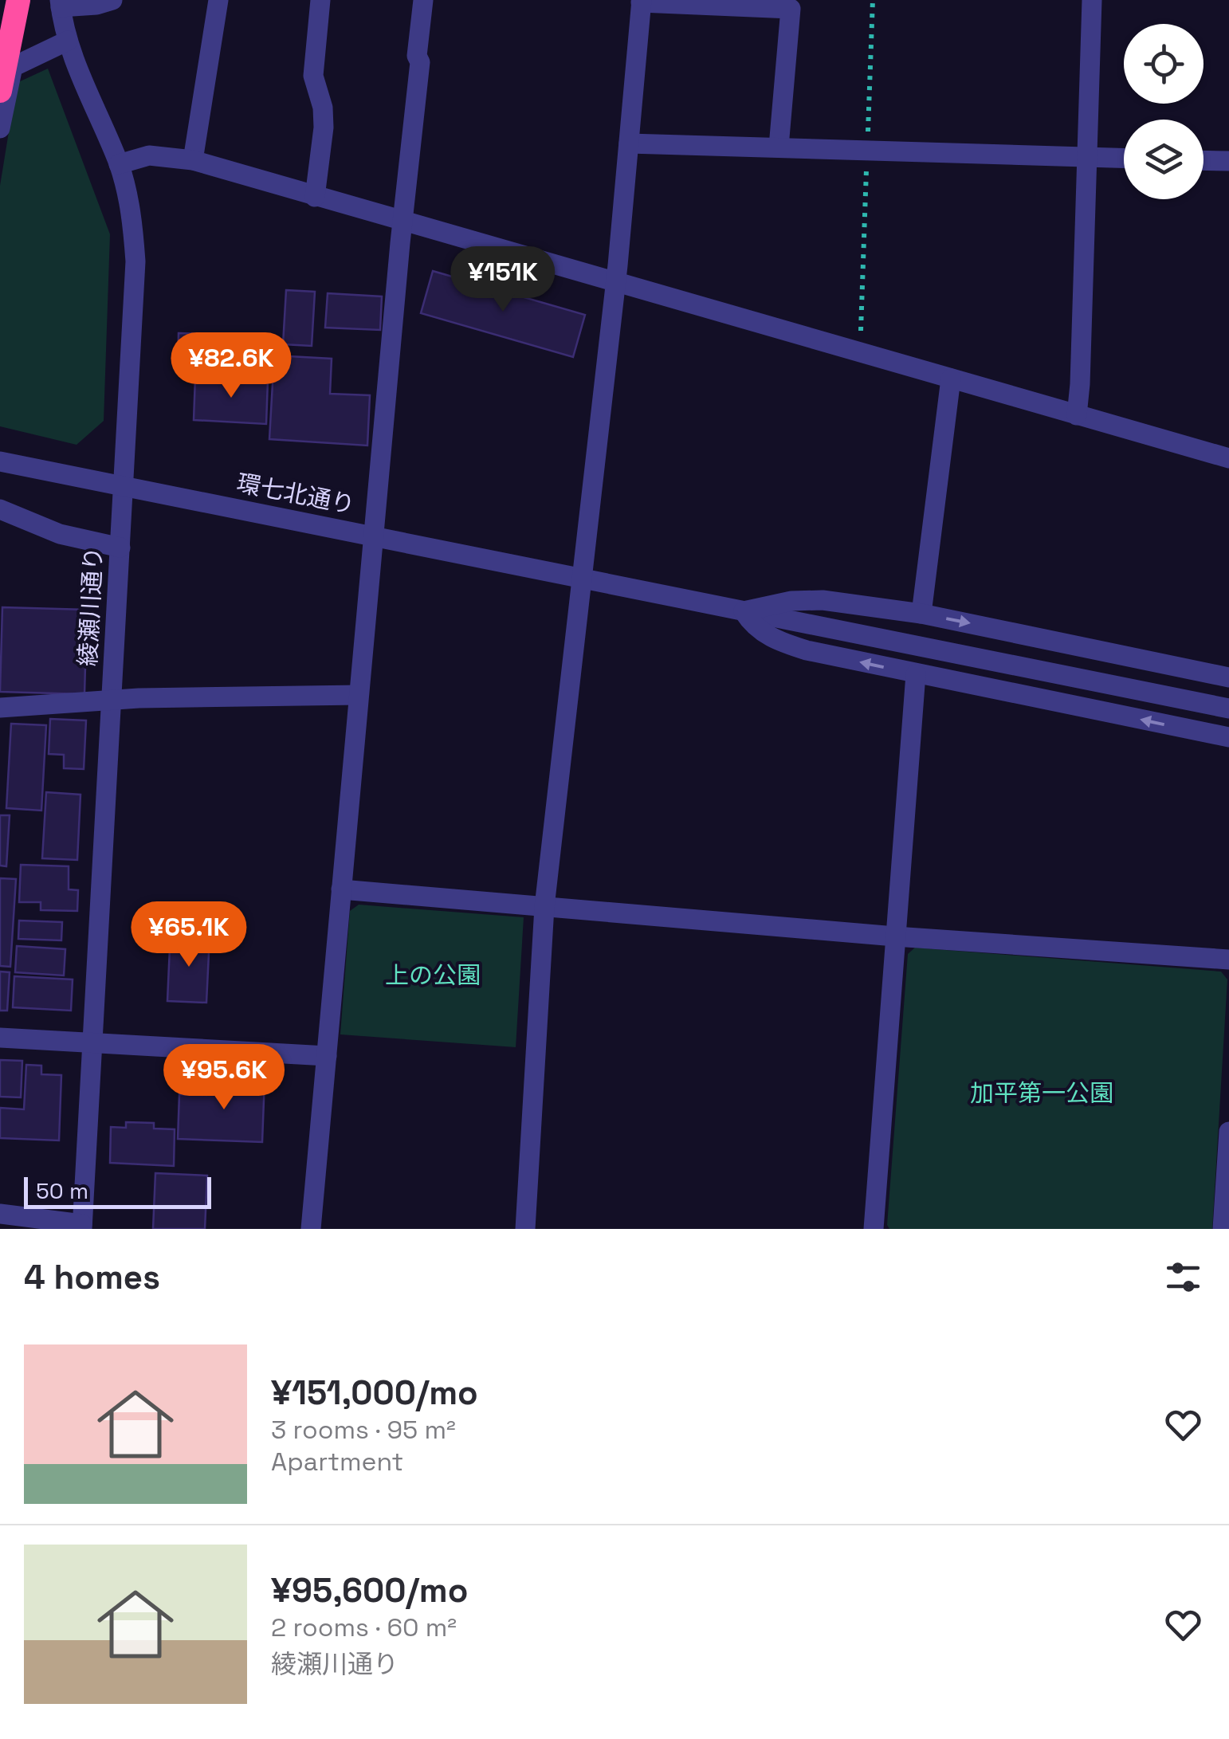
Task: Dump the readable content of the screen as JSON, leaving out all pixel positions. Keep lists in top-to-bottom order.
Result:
{
  "streets": {
    "street": ["環七北通り", "綾瀬川通り"]
  },
  "crossings": [
    ["環七北通り", "綾瀬川通り"]
  ],
  "parks": ["上の公園", "加平第一公園"],
  "scale_bar": "50 m",
  "page": {
    "price": [
      "¥151K",
      "¥82.6K",
      "¥65.1K",
      "¥95.6K"
    ],
    "scale": "50 m",
    "heading": "4 homes",
    "list": [
      {
        "name": "¥151,000/mo",
        "note": "3 rooms · 95 m² · Apartment"
      },
      {
        "name": "¥95,600/mo",
        "note": "2 rooms · 60 m² · 綾瀬川通り"
      }
    ]
  }
}
